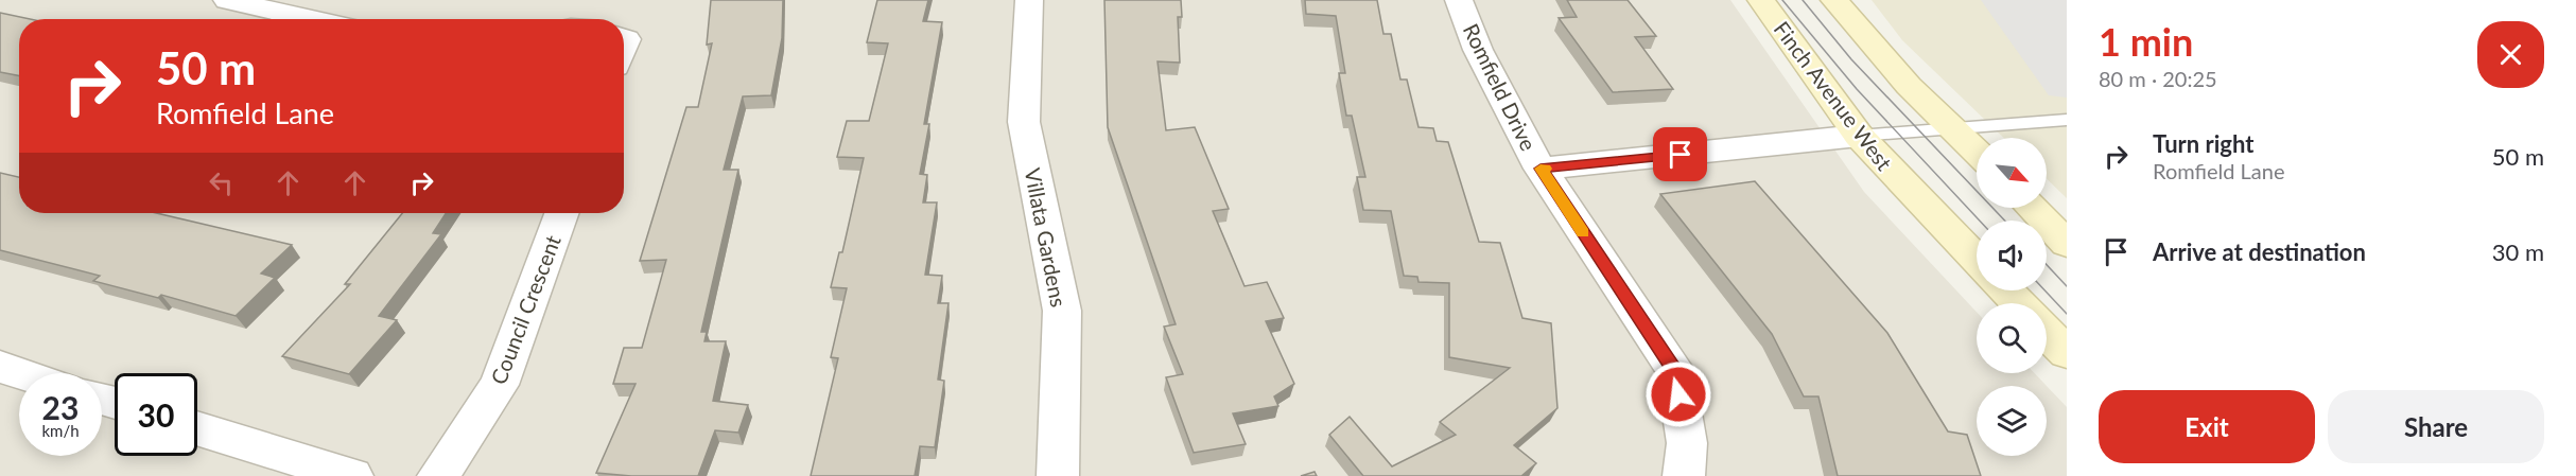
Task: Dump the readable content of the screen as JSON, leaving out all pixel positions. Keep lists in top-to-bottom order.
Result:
{
  "streets": {
    "main road": ["Finch Avenue West"],
    "street": ["Romfield Drive", "Villata Gardens", "Council Crescent"]
  },
  "north": "bottom right",
  "page": {
    "heading": ["1 min", "80 m · 20:25"],
    "turn": ["50 m", "Romfield Lane"],
    "list": [
      {
        "name": "Turn right",
        "note": "Romfield Lane",
        "value": "50 m"
      },
      {
        "name": "Arrive at destination",
        "value": "30 m"
      }
    ],
    "speed": "23 km/h",
    "limit": "30",
    "buttons": ["Exit", "Share"]
  }
}
